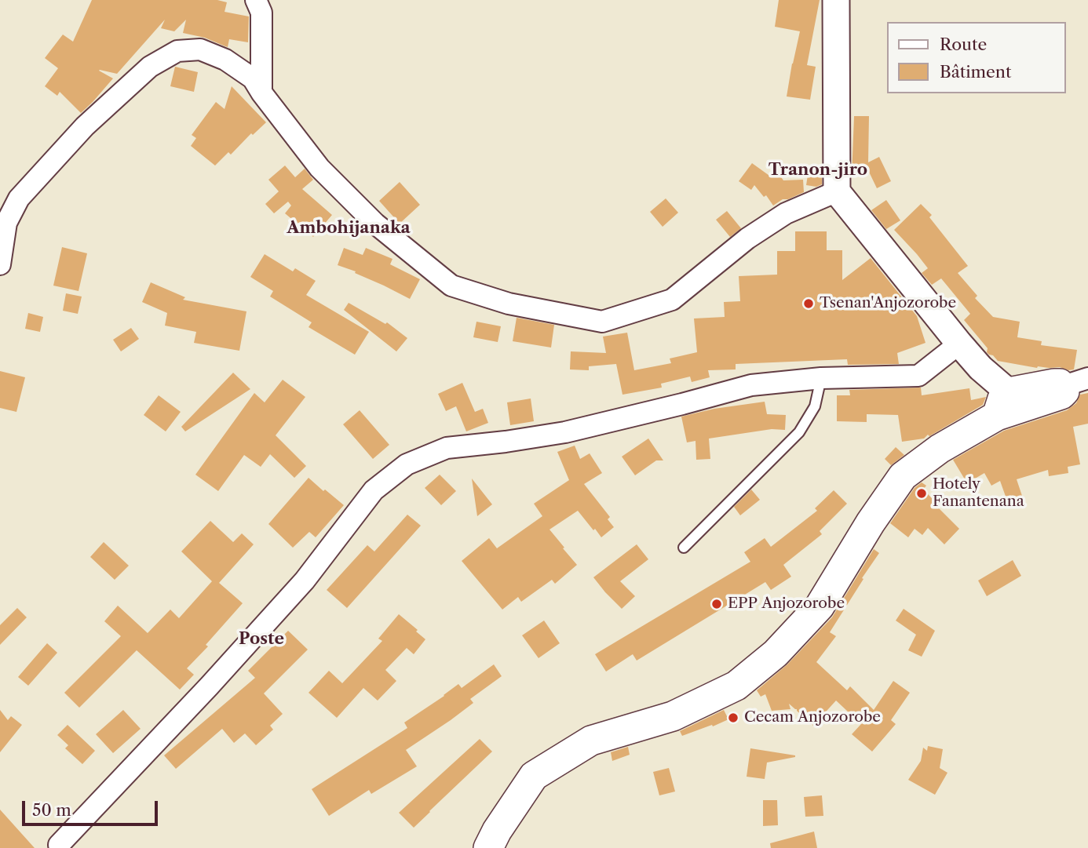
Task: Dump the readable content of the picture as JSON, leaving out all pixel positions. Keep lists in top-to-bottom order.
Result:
{
  "districts": ["Tranon-jiro", "Ambohijanaka", "Poste"],
  "places": [
    "Tsenan'Anjozorobe",
    "Hotely Fanantenana",
    "EPP Anjozorobe",
    "Cecam Anjozorobe"
  ],
  "legend": ["Route", "Bâtiment"],
  "scale_bar": "50 m"
}
